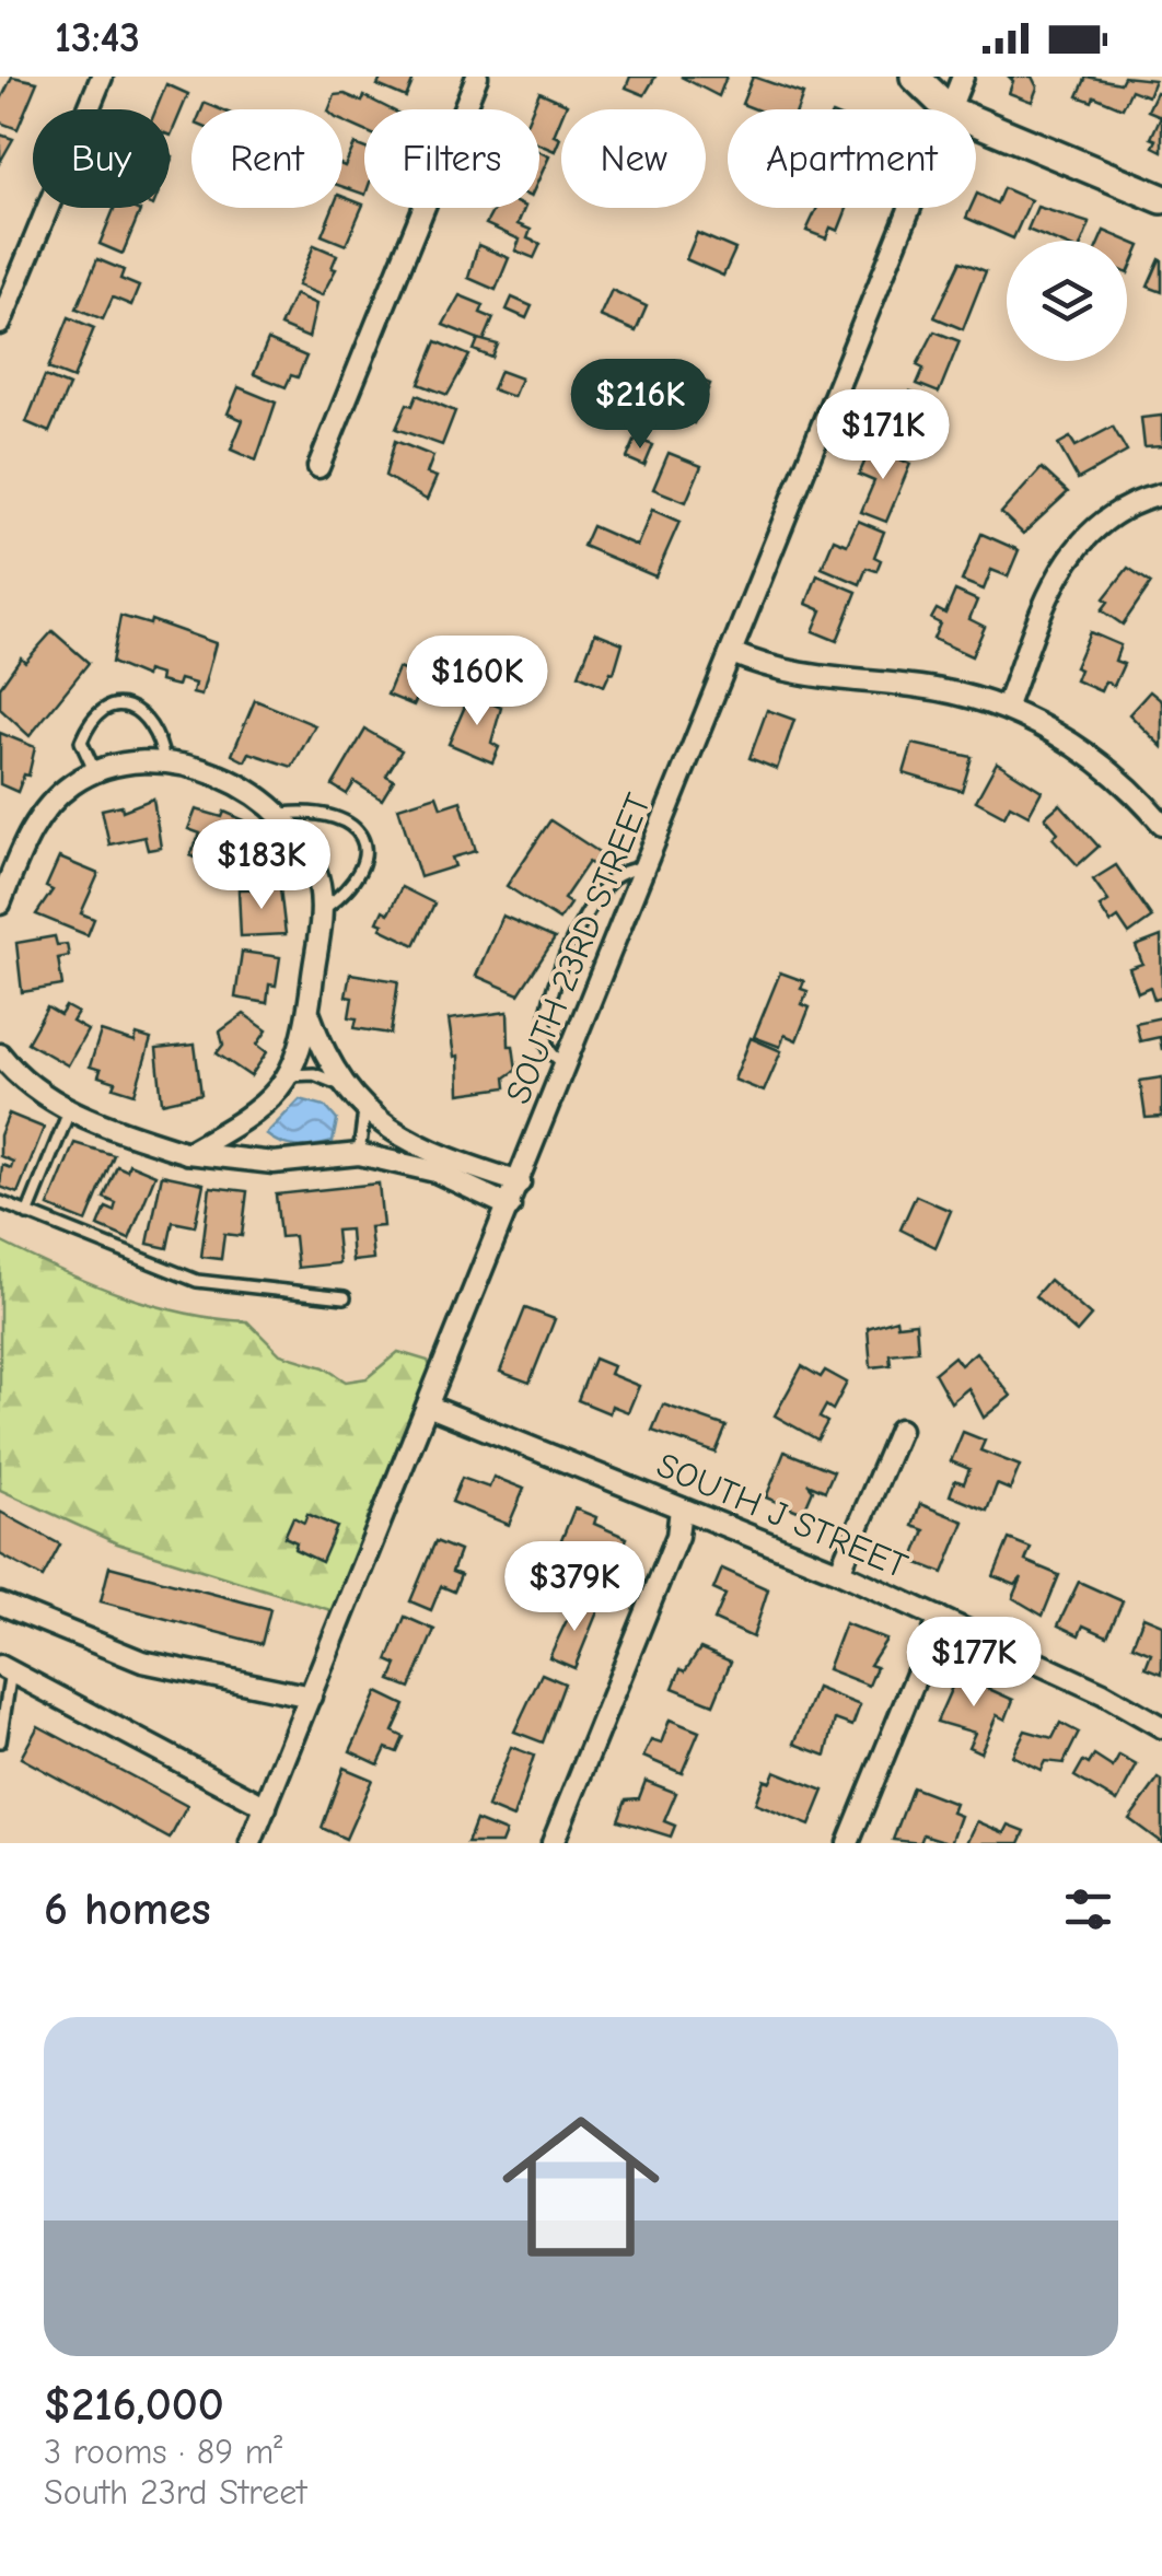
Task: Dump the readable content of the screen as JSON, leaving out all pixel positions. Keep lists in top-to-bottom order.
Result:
{
  "streets": {
    "street": ["SOUTH 23RD STREET", "SOUTH J STREET"]
  },
  "crossings": [
    ["SOUTH 23RD STREET", "SOUTH J STREET"]
  ],
  "page": {
    "status": "13:43",
    "chip": [
      "Buy",
      "Rent",
      "Filters",
      "New",
      "Apartment"
    ],
    "price": [
      "$216K",
      "$171K",
      "$160K",
      "$183K",
      "$379K",
      "$177K"
    ],
    "heading": "6 homes",
    "list": [
      {
        "name": "$216,000",
        "note": "3 rooms · 89 m² · South 23rd Street"
      }
    ]
  }
}
